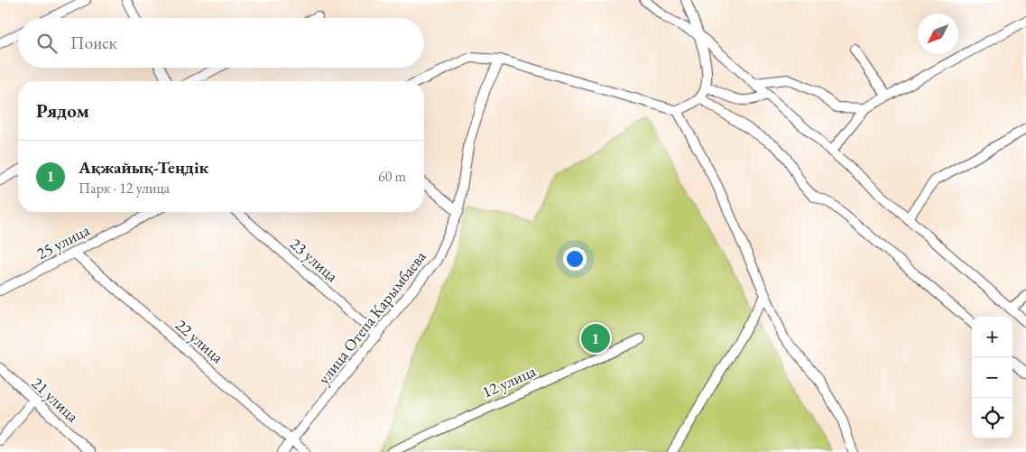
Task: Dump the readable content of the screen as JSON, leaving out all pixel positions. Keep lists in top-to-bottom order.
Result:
{
  "streets": {
    "street": [
      "25 улица",
      "23 улица",
      "улица Отепа Карымбаева",
      "22 улица",
      "12 улица",
      "21 улица"
    ]
  },
  "crossings": [
    ["25 улица", "22 улица"],
    ["23 улица", "улица Отепа Карымбаева"],
    ["улица Отепа Карымбаева", "22 улица"]
  ],
  "north": "bottom left",
  "page": {
    "search": "Поиск",
    "heading": "Рядом",
    "list": [
      {
        "mark": "1",
        "name": "Ақжайық-Теңдік",
        "note": "Парк · 12 улица",
        "value": "60 m"
      }
    ],
    "map_buttons": ["+", "−"],
    "pins": "1"
  }
}
